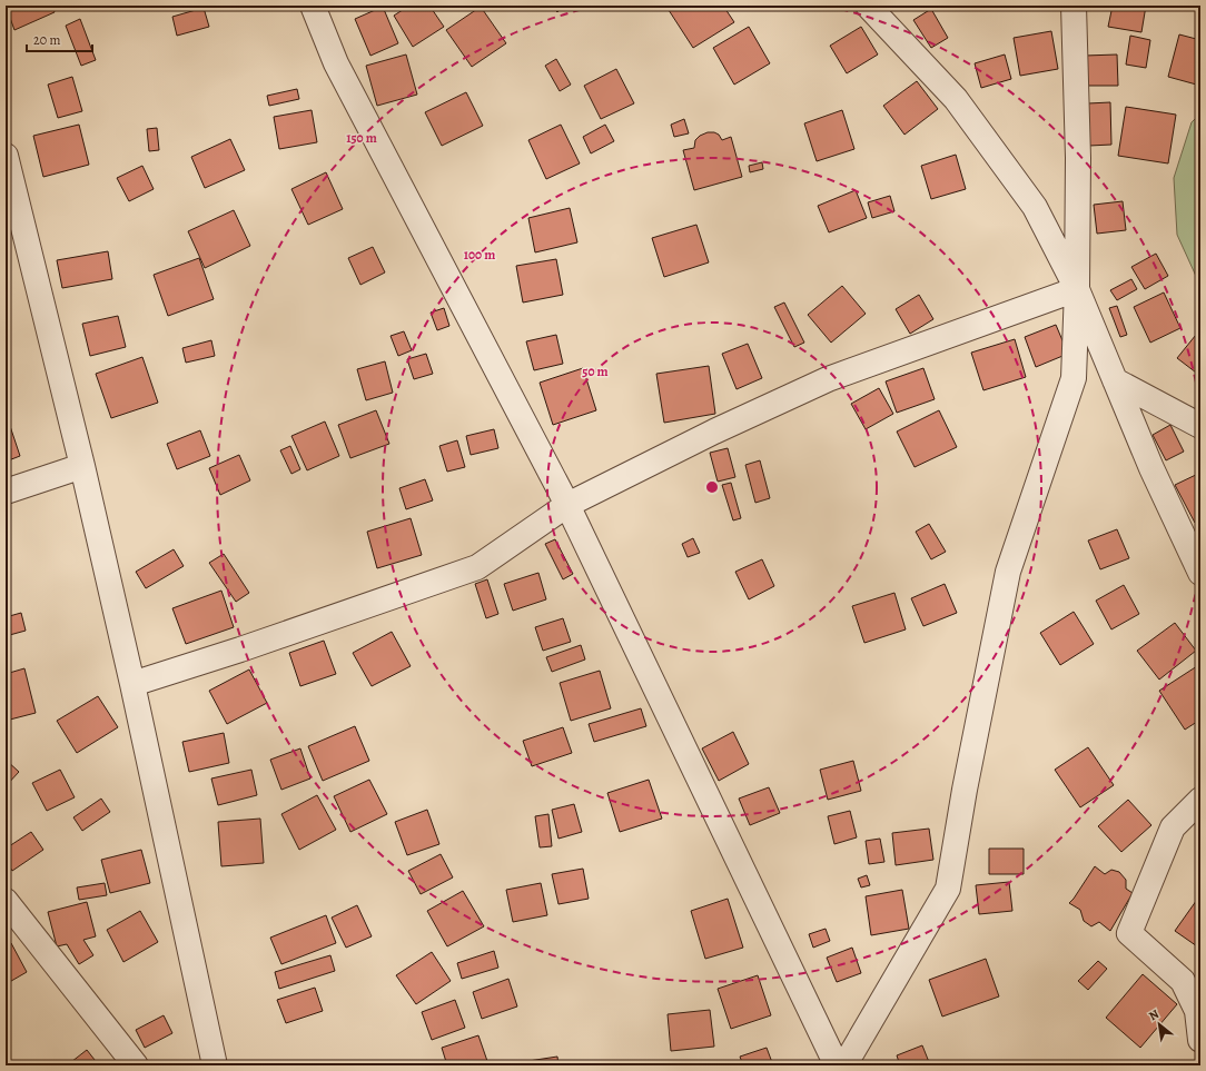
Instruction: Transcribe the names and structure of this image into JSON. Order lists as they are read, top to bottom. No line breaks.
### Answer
{"scale_bar":"20 m","north":"top left","rings":["150 m","100 m","50 m"]}
